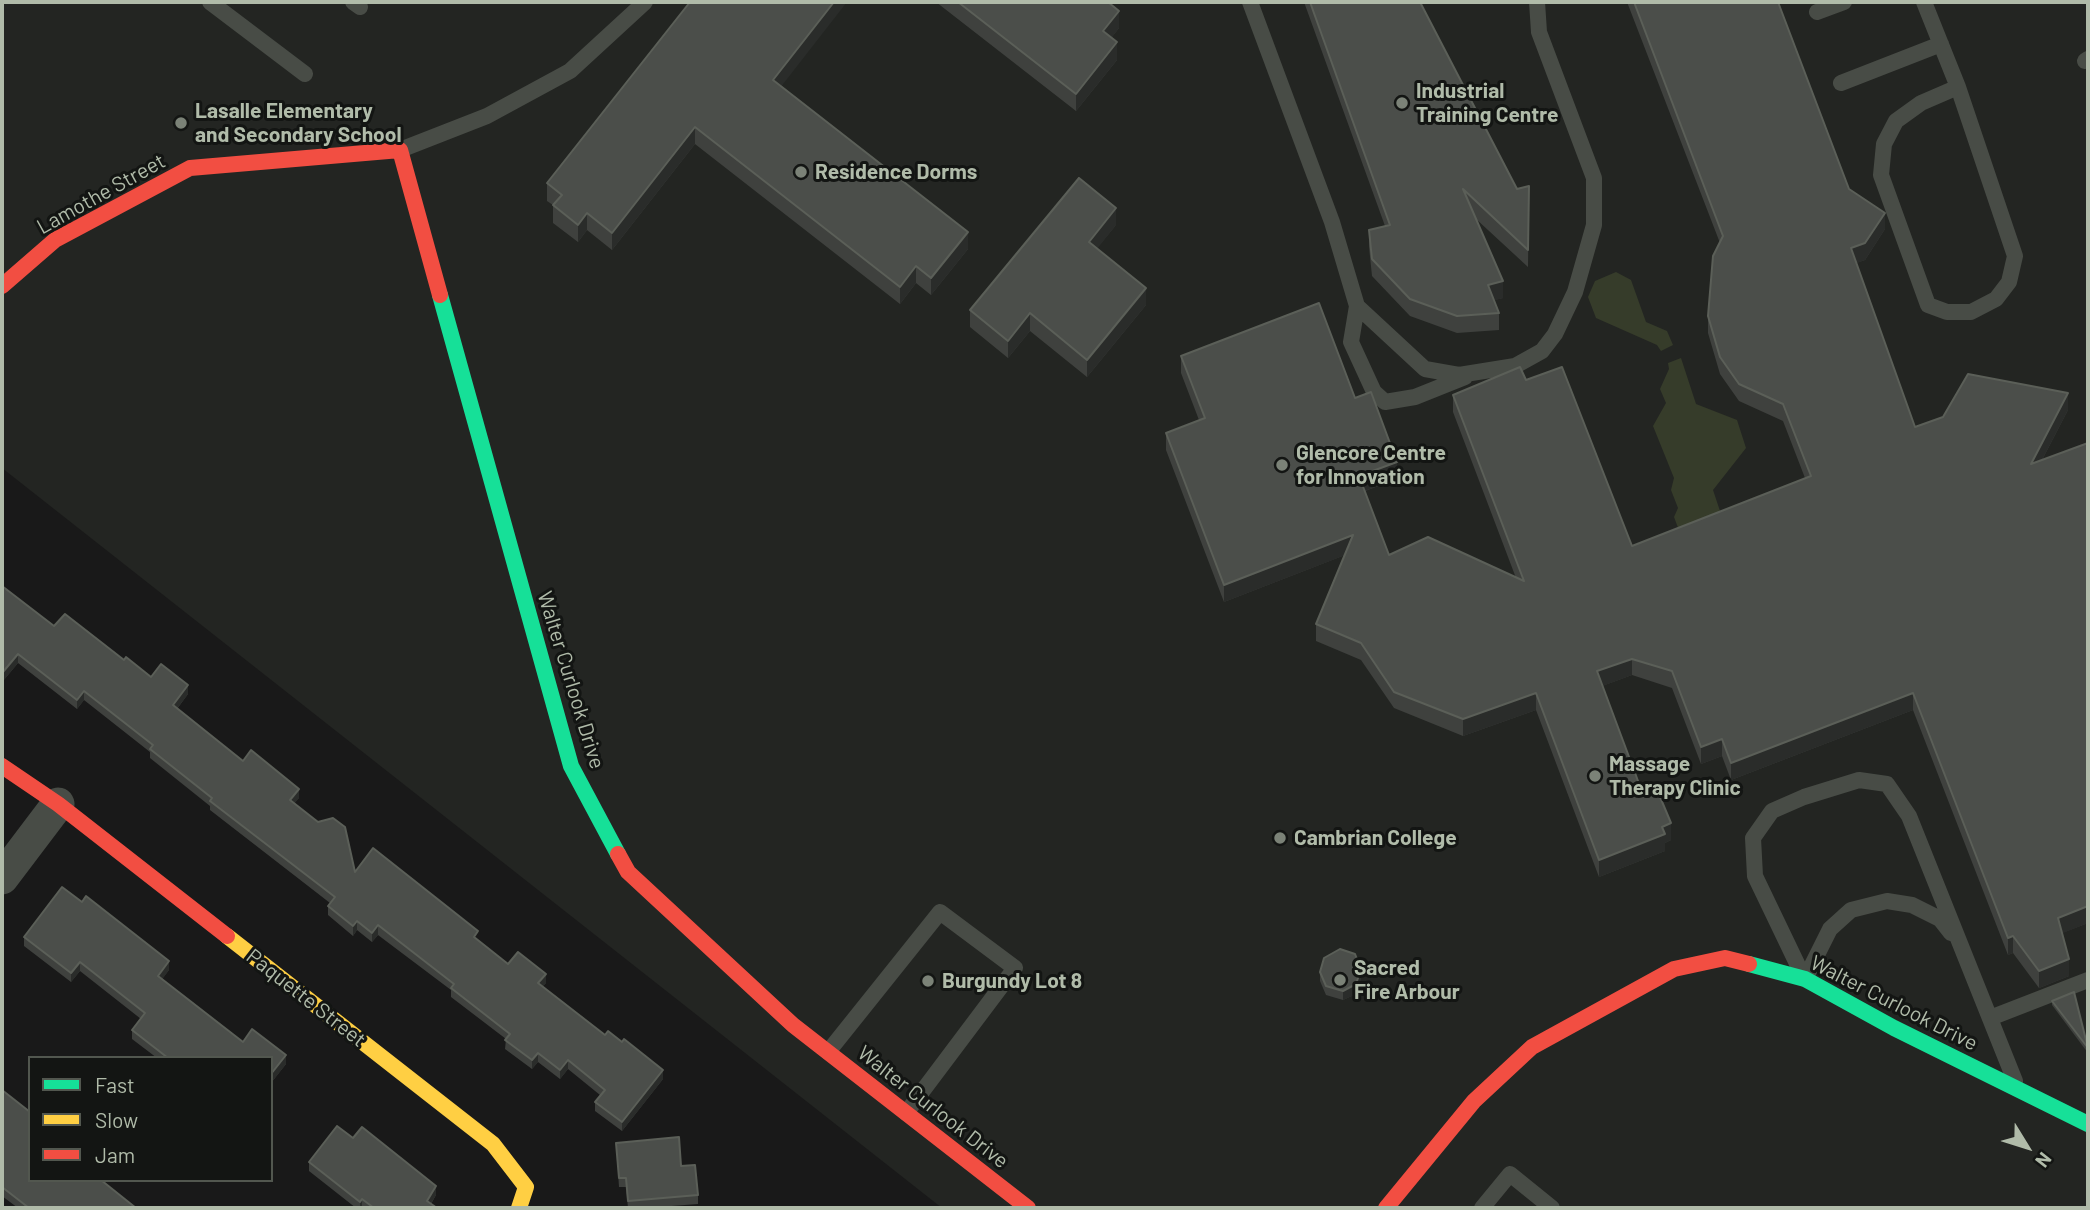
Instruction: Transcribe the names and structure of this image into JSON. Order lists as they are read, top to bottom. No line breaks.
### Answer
{"streets":{"street":["Lamothe Street","Walter Curlook Drive","Paquette Street"]},"crossings":[["Lamothe Street","Walter Curlook Drive"]],"places":["Industrial Training Centre","Lasalle Elementary and Secondary School","Residence Dorms","Glencore Centre for Innovation","Massage Therapy Clinic","Cambrian College","Sacred Fire Arbour","Burgundy Lot 8"],"legend":["Fast","Slow","Jam"],"north":"bottom right"}
